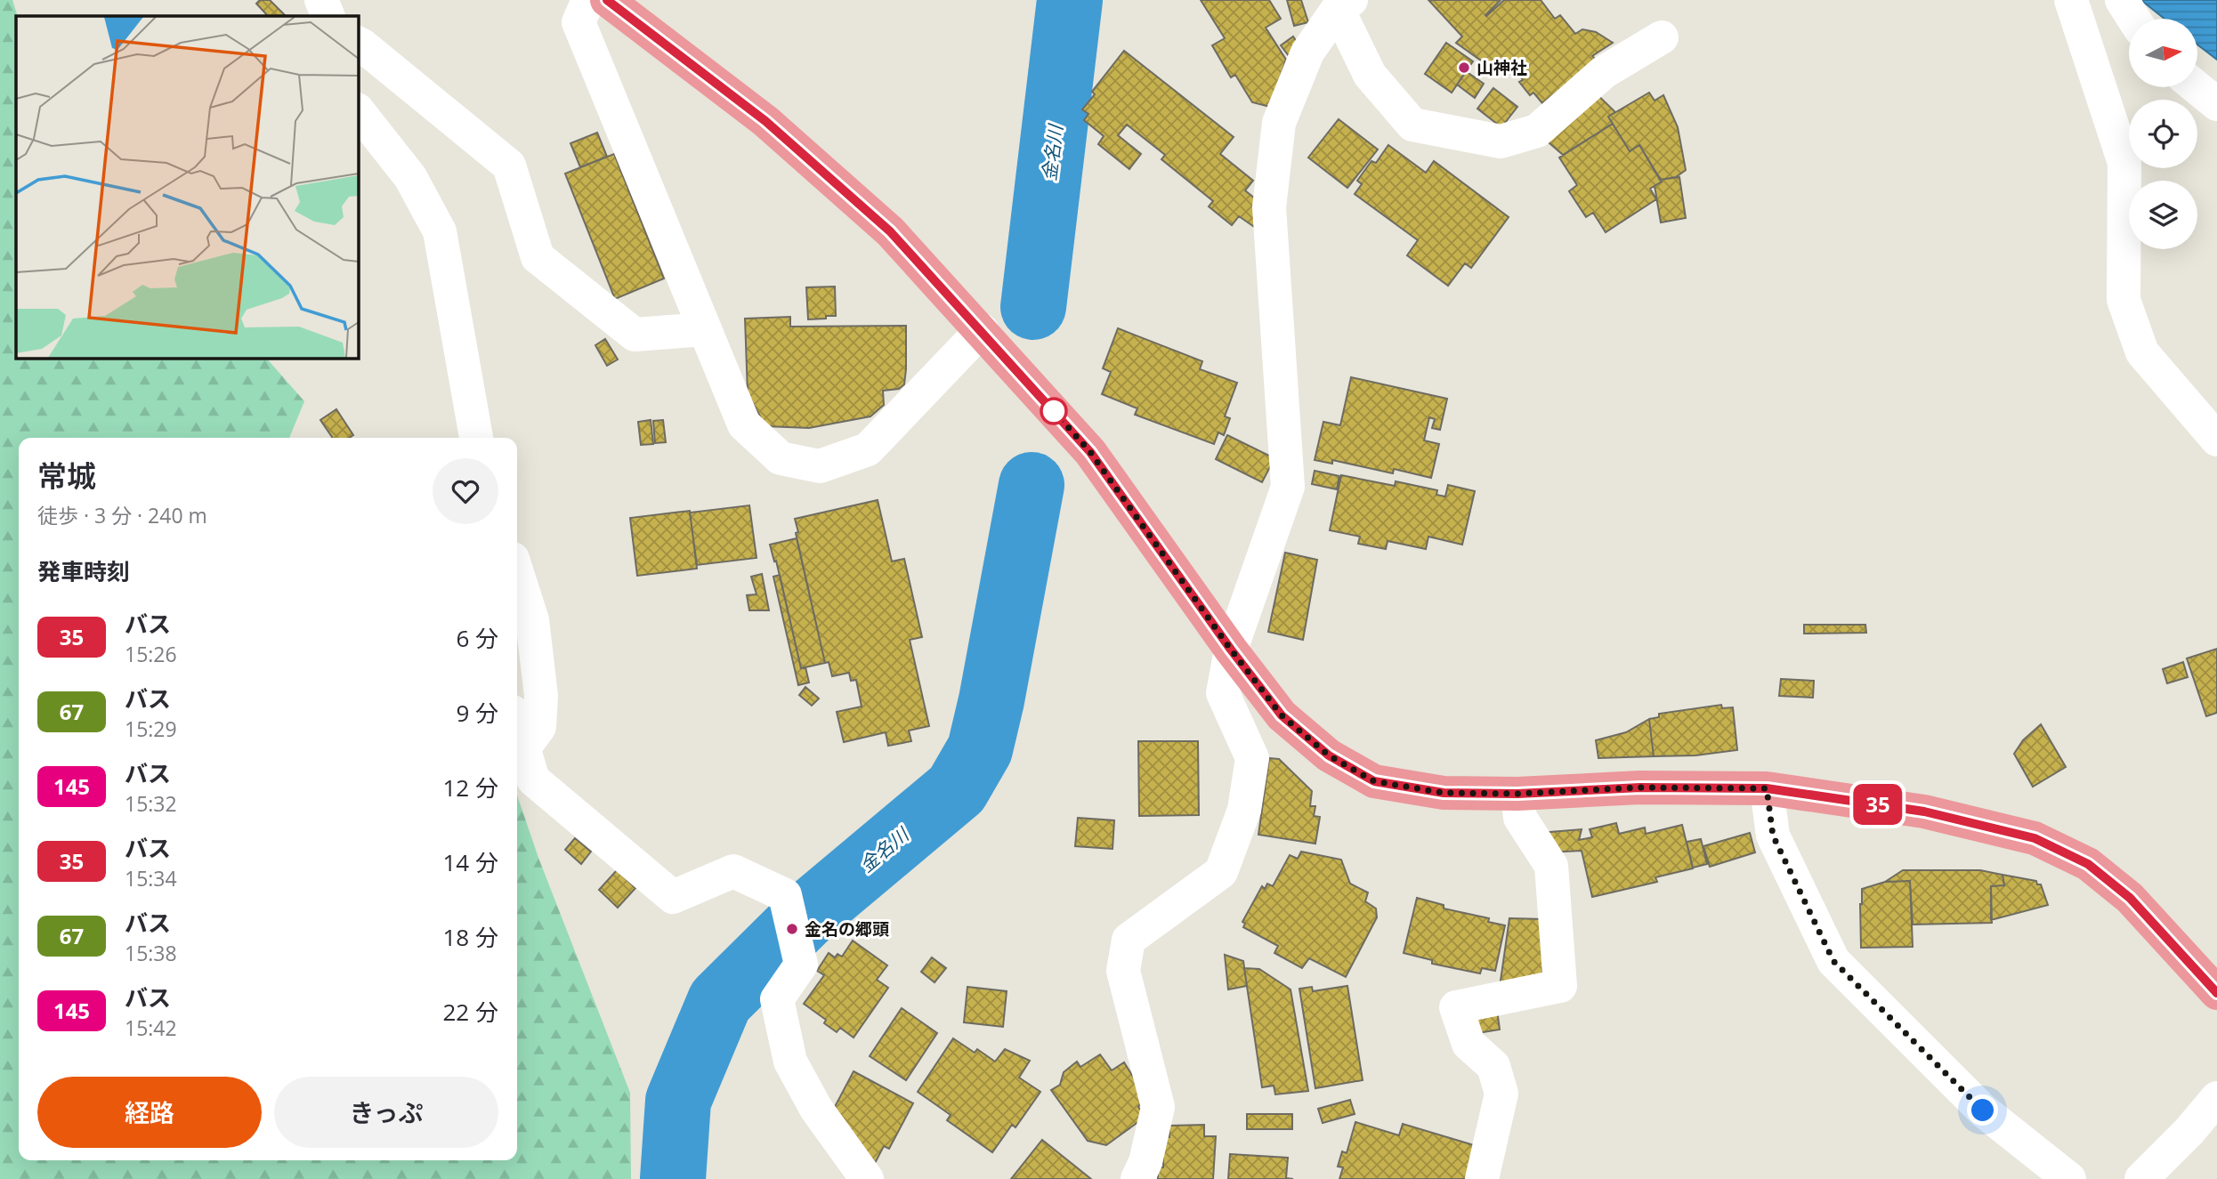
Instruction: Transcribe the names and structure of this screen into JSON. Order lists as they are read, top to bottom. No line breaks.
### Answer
{"water":["金名川"],"places":["山神社","金名の郷頭"],"lines":["bus line 35"],"north":"right","page":{"on_map":"35","heading":[["常城","徒歩 · 3 分 · 240 m"],"発車時刻"],"list":[{"mark":"35","name":"バス","note":"15:26","value":"6 分"},{"mark":"67","name":"バス","note":"15:29","value":"9 分"},{"mark":"145","name":"バス","note":"15:32","value":"12 分"},{"mark":"35","name":"バス","note":"15:34","value":"14 分"},{"mark":"67","name":"バス","note":"15:38","value":"18 分"},{"mark":"145","name":"バス","note":"15:42","value":"22 分"}],"buttons":["経路","きっぷ"]}}
